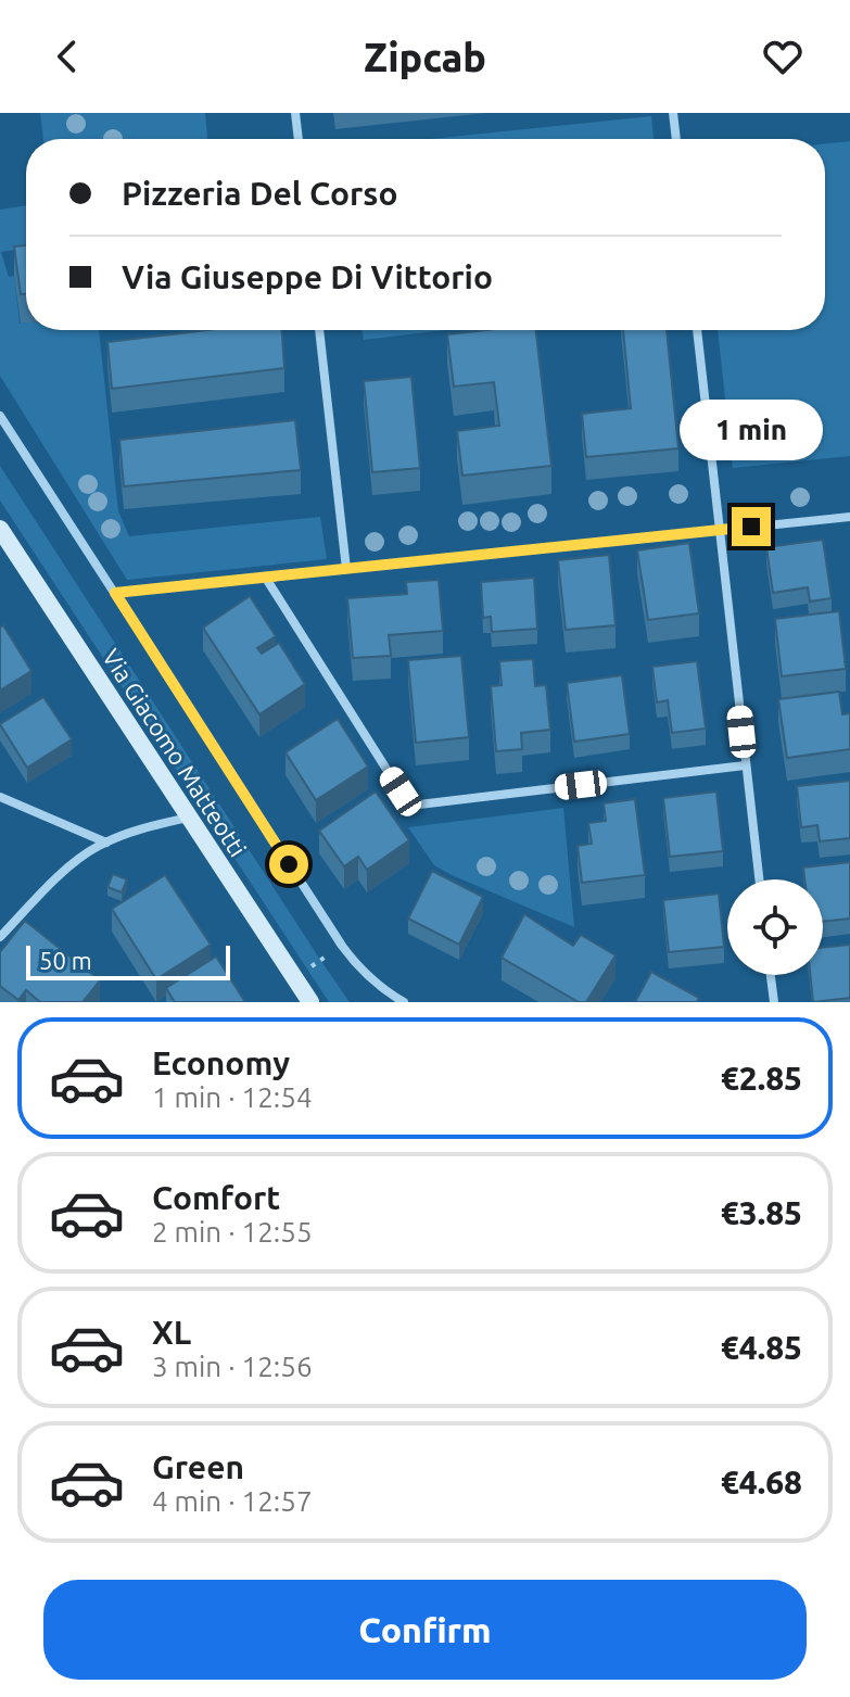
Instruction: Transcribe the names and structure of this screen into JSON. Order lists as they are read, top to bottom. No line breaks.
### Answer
{"streets":{"main road":["Via Giacomo Matteotti"]},"scale_bar":"50 m","page":{"header":"Zipcab","banner":["Pizzeria Del Corso","Via Giuseppe Di Vittorio"],"bubble":"1 min","scale":"50 m","list":[{"name":"Economy","note":"1 min · 12:54","value":"€2.85"},{"name":"Comfort","note":"2 min · 12:55","value":"€3.85"},{"name":"XL","note":"3 min · 12:56","value":"€4.85"},{"name":"Green","note":"4 min · 12:57","value":"€4.68"}],"buttons":"Confirm"}}
